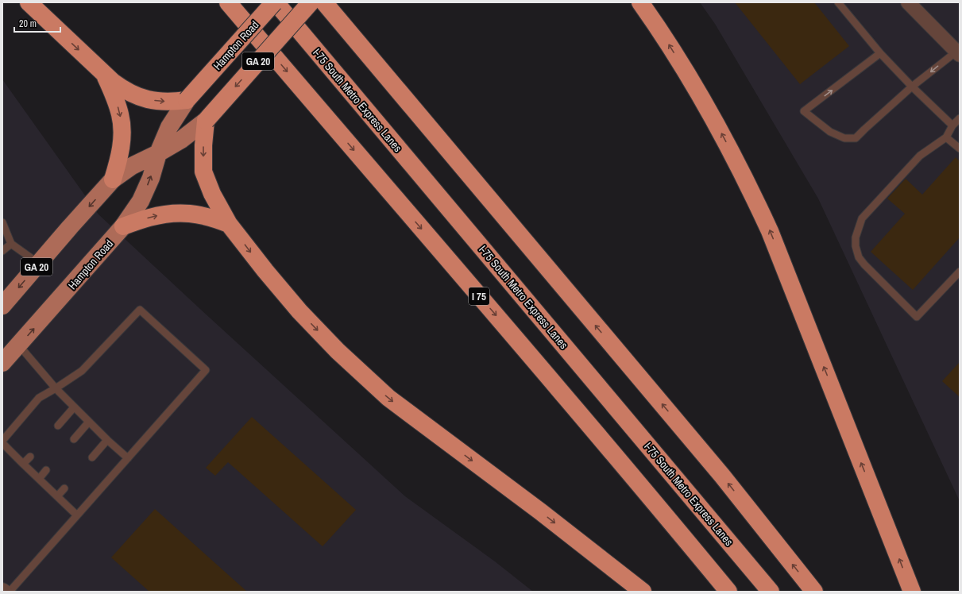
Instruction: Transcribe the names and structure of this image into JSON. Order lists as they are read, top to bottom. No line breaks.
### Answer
{"streets":{"highway":["Hampton Road","GA 20","I-75 South Metro Express Lanes","I 75"]},"crossings":[["Hampton Road","GA 20"],["Hampton Road","I-75 South Metro Express Lanes"]],"one_way":["Hampton Road"],"scale_bar":"20 m"}
